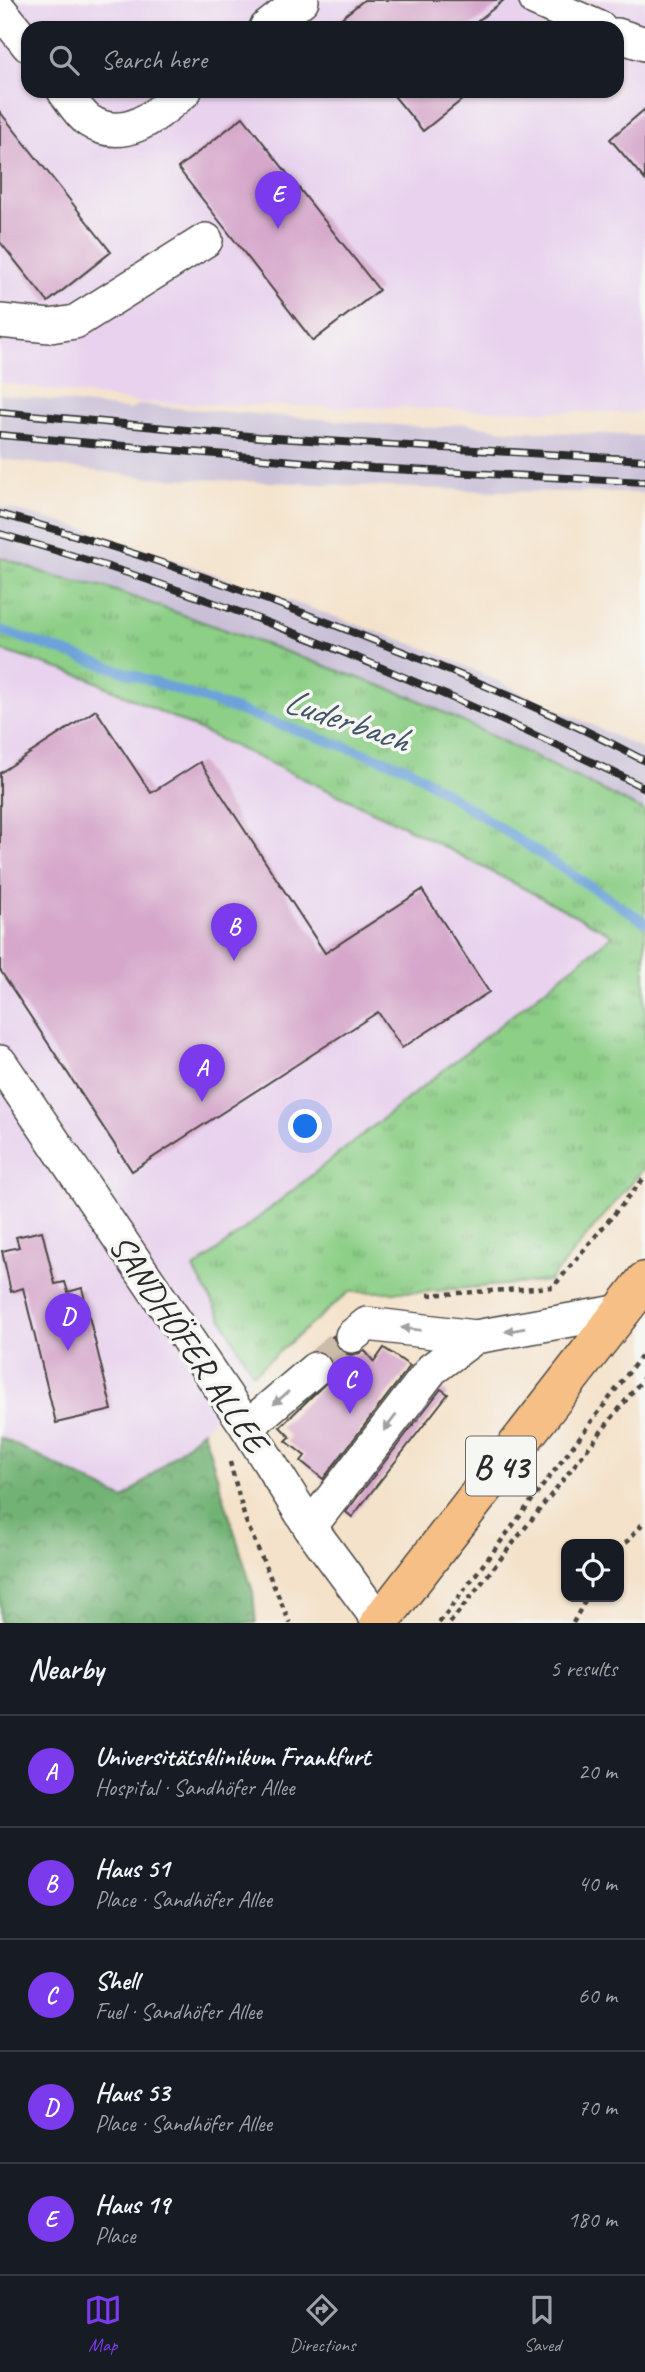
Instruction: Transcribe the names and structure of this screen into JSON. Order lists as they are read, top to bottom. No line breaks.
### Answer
{"streets":{"main road":["B 43"],"street":["SANDHÖFER ALLEE"]},"crossings":[["SANDHÖFER ALLEE","B 43"]],"water":["Luderbach"],"page":{"search":"Search here","pins":["E","B","A","D","C"],"heading":["Nearby","5 results"],"list":[{"mark":"A","name":"Universitätsklinikum Frankfurt","note":"Hospital · Sandhöfer Allee","value":"20 m"},{"mark":"B","name":"Haus 51","note":"Place · Sandhöfer Allee","value":"40 m"},{"mark":"C","name":"Shell","note":"Fuel · Sandhöfer Allee","value":"60 m"},{"mark":"D","name":"Haus 53","note":"Place · Sandhöfer Allee","value":"70 m"},{"mark":"E","name":"Haus 19","note":"Place","value":"180 m"}],"nav":["Map","Directions","Saved"]}}
